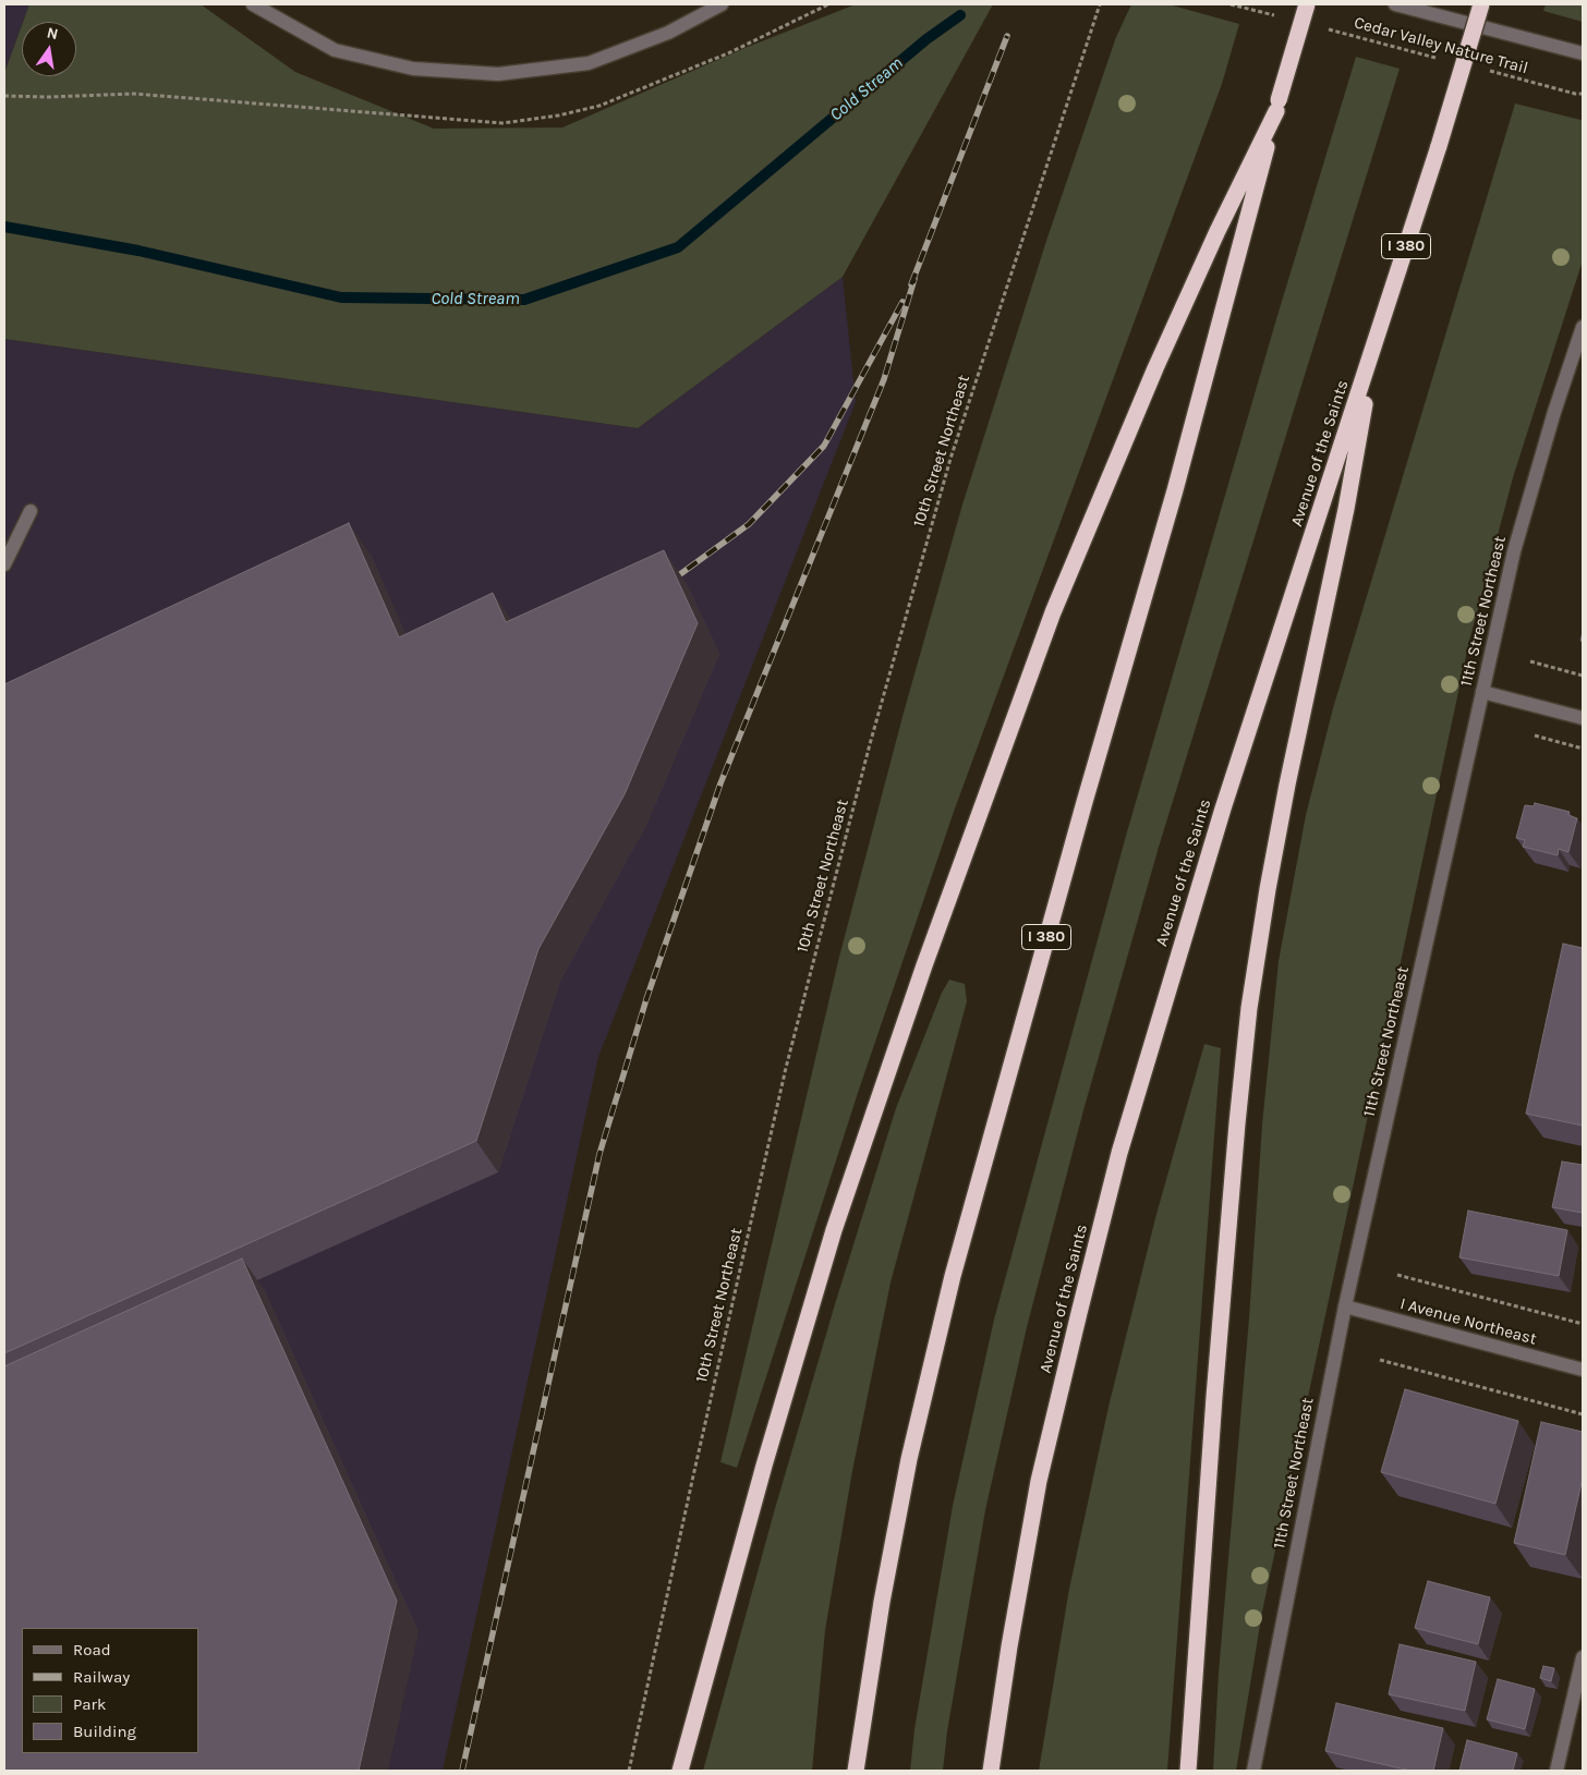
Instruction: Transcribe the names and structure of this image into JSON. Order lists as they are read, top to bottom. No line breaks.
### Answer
{"streets":{"highway":["I 380","Avenue of the Saints"],"street":["11th Street Northeast","I Avenue Northeast"],"path":["Cedar Valley Nature Trail","10th Street Northeast"]},"crossings":[["11th Street Northeast","I Avenue Northeast"]],"water":["Cold Stream"],"legend":["Road","Railway","Park","Building"],"north":"top"}
